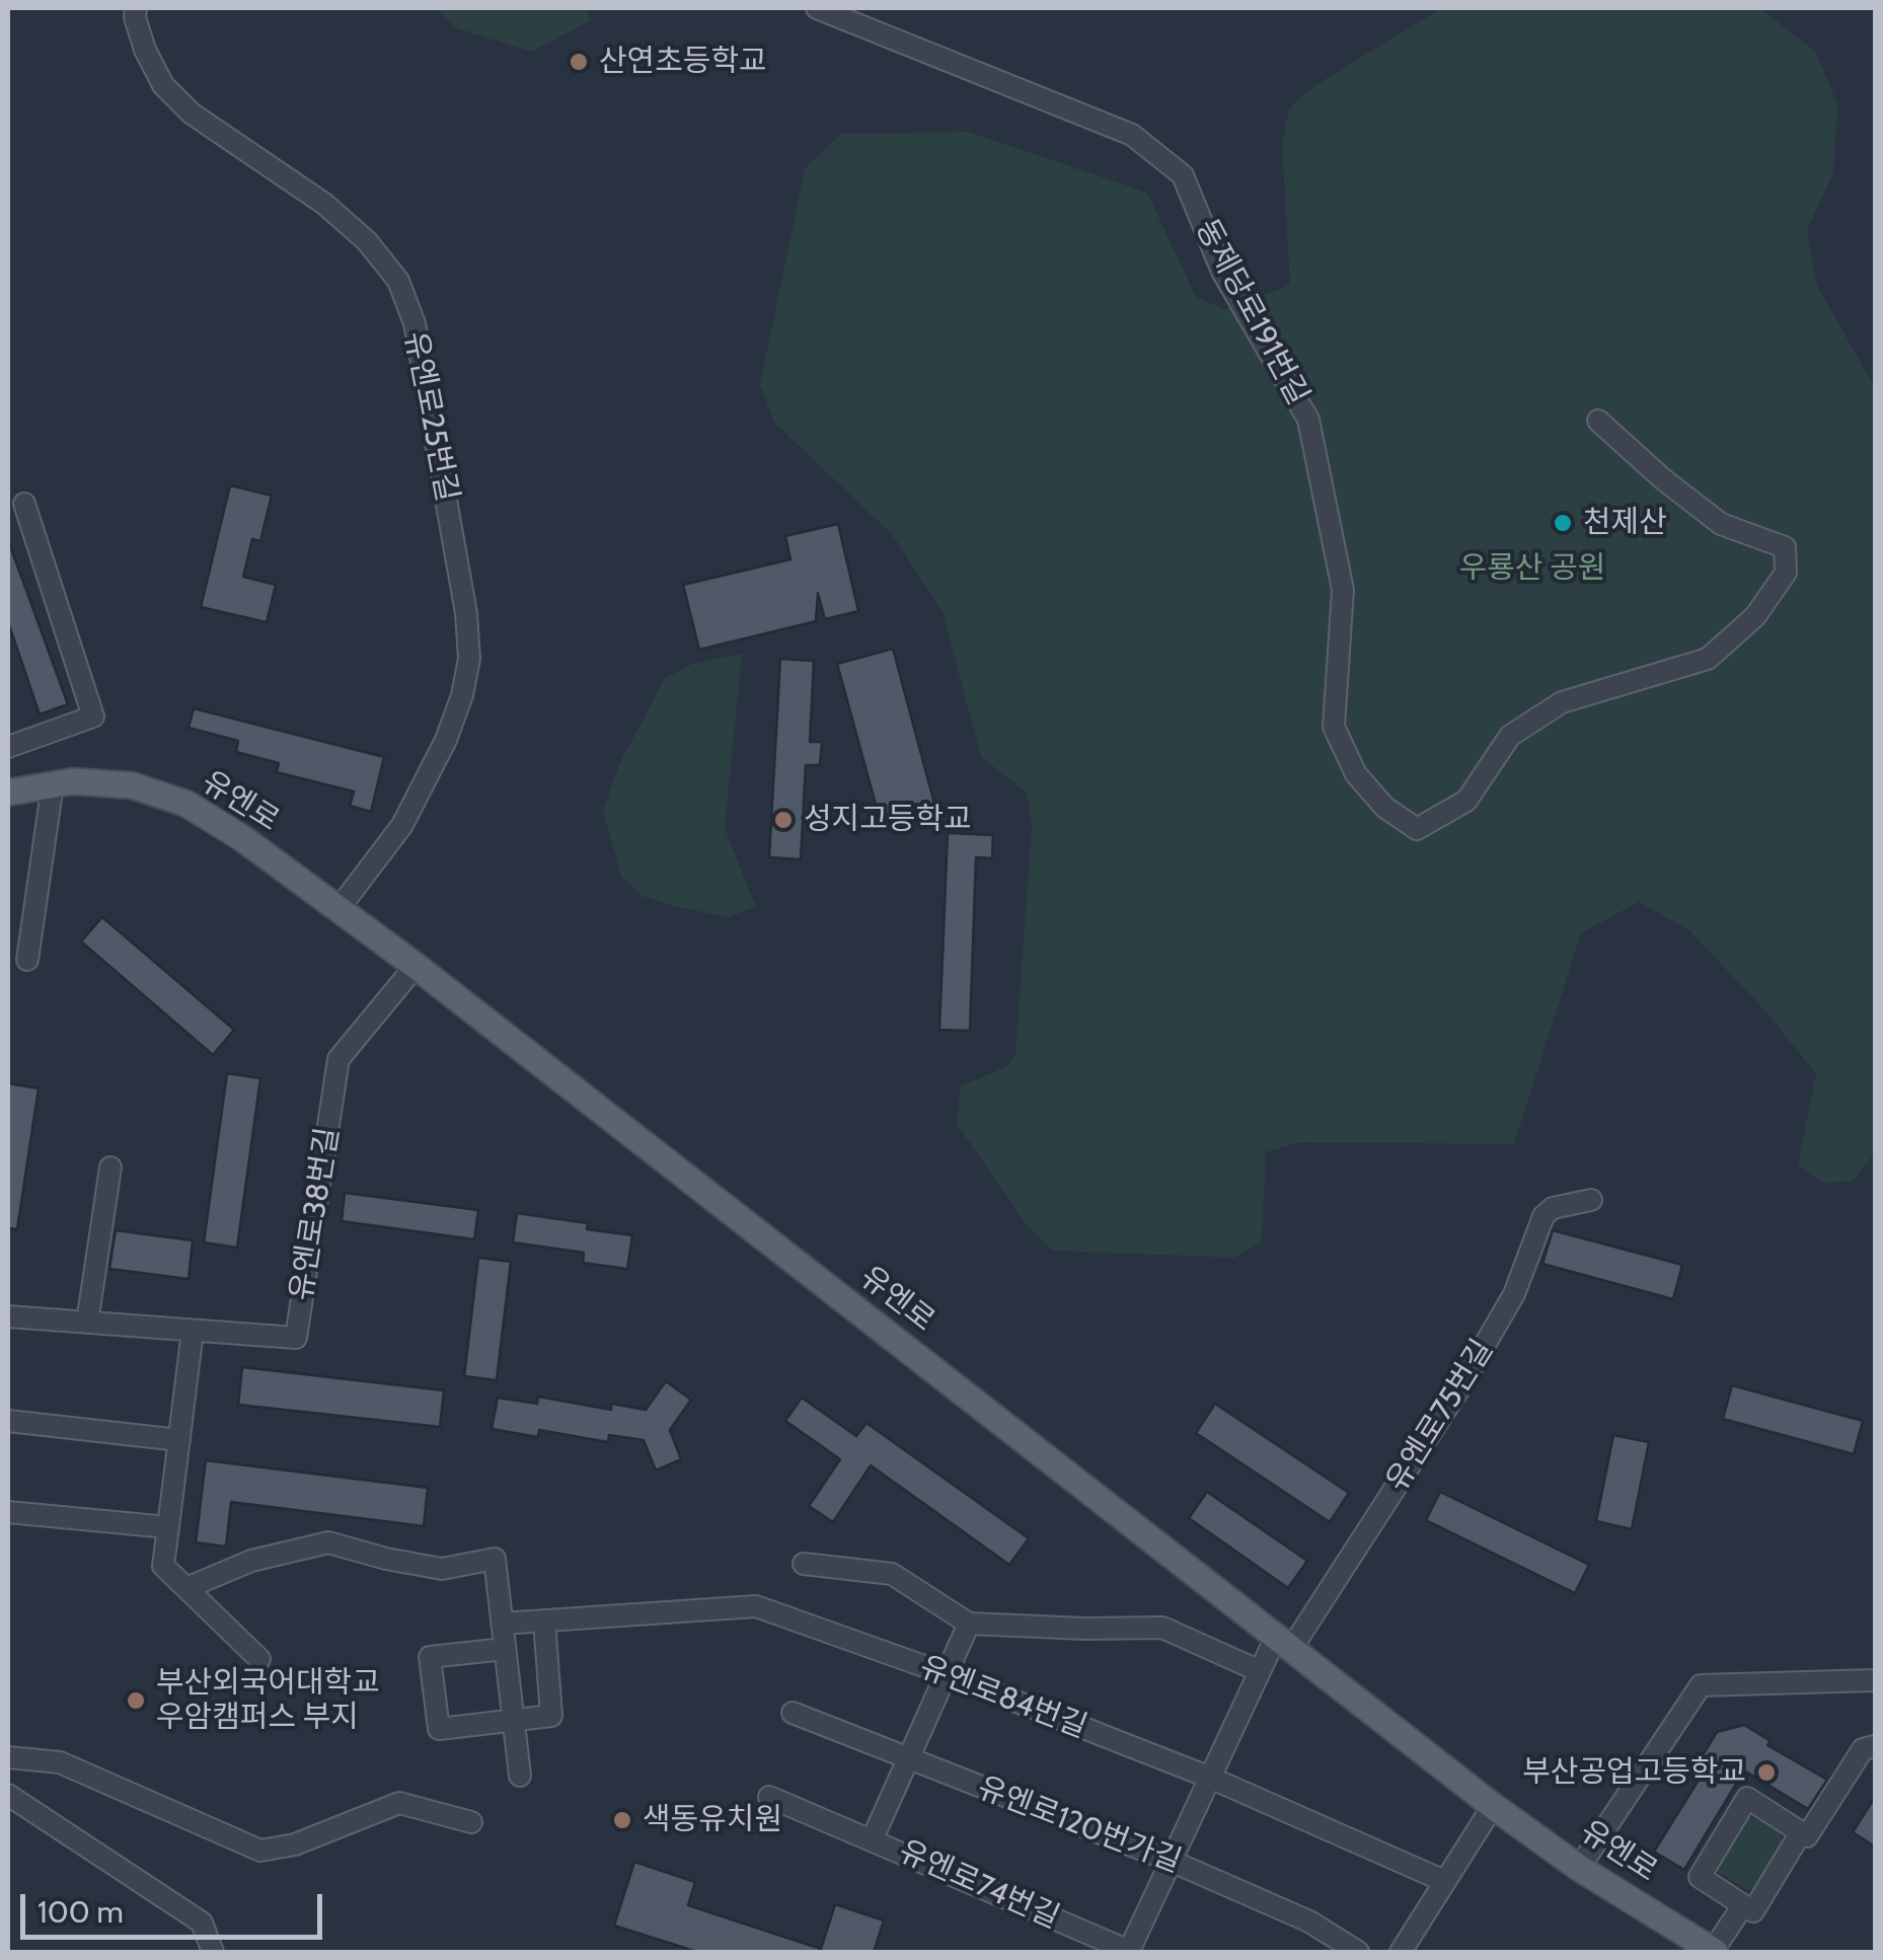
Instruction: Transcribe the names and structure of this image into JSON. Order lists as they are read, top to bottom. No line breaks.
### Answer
{"streets":{"main road":["유엔로"],"street":["동제당로191번길","유엔로25번길","유엔로38번길","유엔로75번길","유엔로84번길","유엔로120번가길","유엔로74번길"]},"crossings":[["유엔로25번길","유엔로"],["유엔로","유엔로38번길"],["유엔로","유엔로75번길"],["유엔로","유엔로74번길"],["유엔로75번길","유엔로74번길"],["유엔로84번길","유엔로74번길"],["유엔로120번가길","유엔로74번길"]],"parks":["우룡산 공원"],"places":["산연초등학교","천제산","성지고등학교","부산외국어대학교 우암캠퍼스 부지","부산공업고등학교","색동유치원"],"scale_bar":"100 m"}
